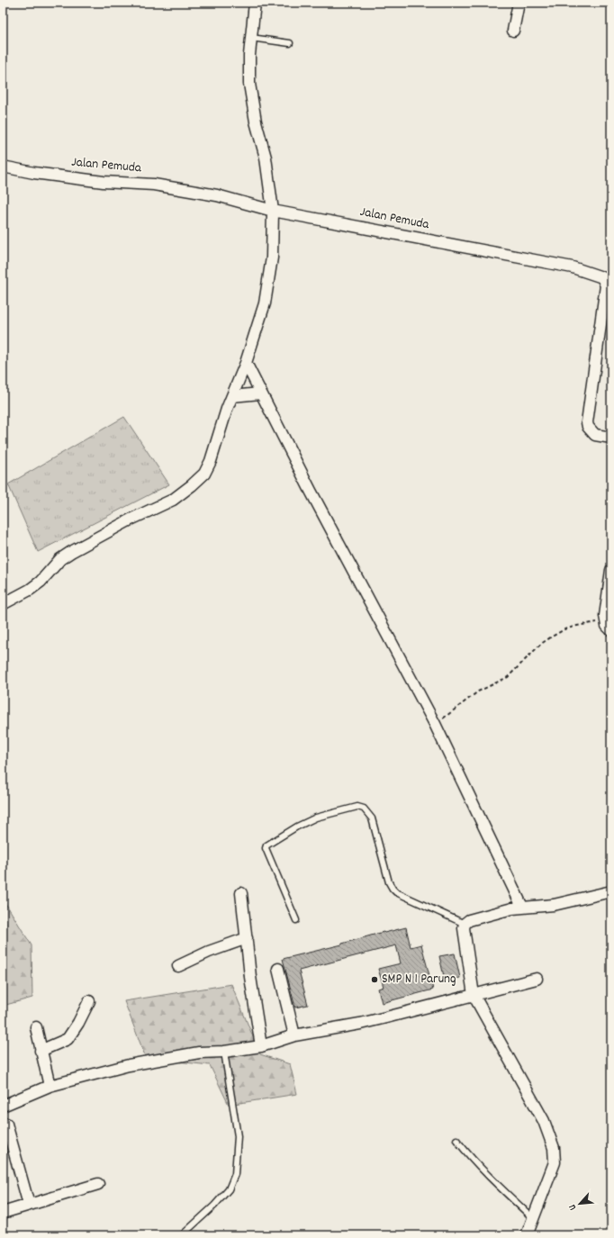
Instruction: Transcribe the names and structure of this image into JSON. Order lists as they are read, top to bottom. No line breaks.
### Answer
{"streets":{"street":["Jalan Pemuda"]},"places":["SMP N 1 Parung"],"north":"bottom left"}
